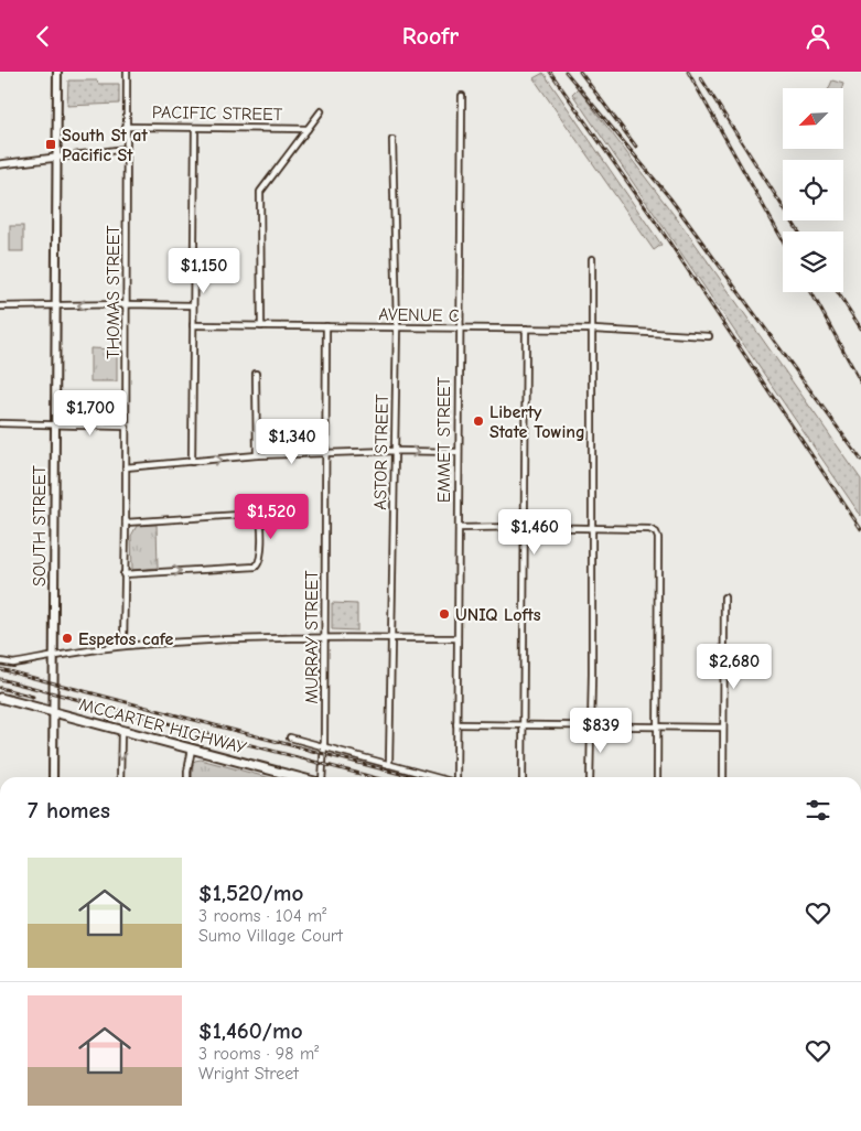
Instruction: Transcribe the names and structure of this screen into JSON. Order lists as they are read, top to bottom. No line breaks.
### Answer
{"streets":{"main road":["SOUTH STREET","MCCARTER HIGHWAY"],"street":["PACIFIC STREET","THOMAS STREET","AVENUE C","EMMET STREET","ASTOR STREET","MURRAY STREET"]},"crossings":[["PACIFIC STREET","THOMAS STREET"],["AVENUE C","EMMET STREET"],["AVENUE C","ASTOR STREET"],["AVENUE C","MURRAY STREET"],["SOUTH STREET","MCCARTER HIGHWAY"]],"places":{"transit":["South St at Pacific St"],"other":["Liberty State Towing","UNIQ Lofts","Espetos cafe"]},"north":"bottom left","page":{"header":"Roofr","price":["$1,150","$1,700","$1,340","$1,520","$1,460","$2,680","$839"],"heading":"7 homes","list":[{"name":"$1,520/mo","note":"3 rooms · 104 m² · Sumo Village Court"},{"name":"$1,460/mo","note":"3 rooms · 98 m² · Wright Street"}]}}
